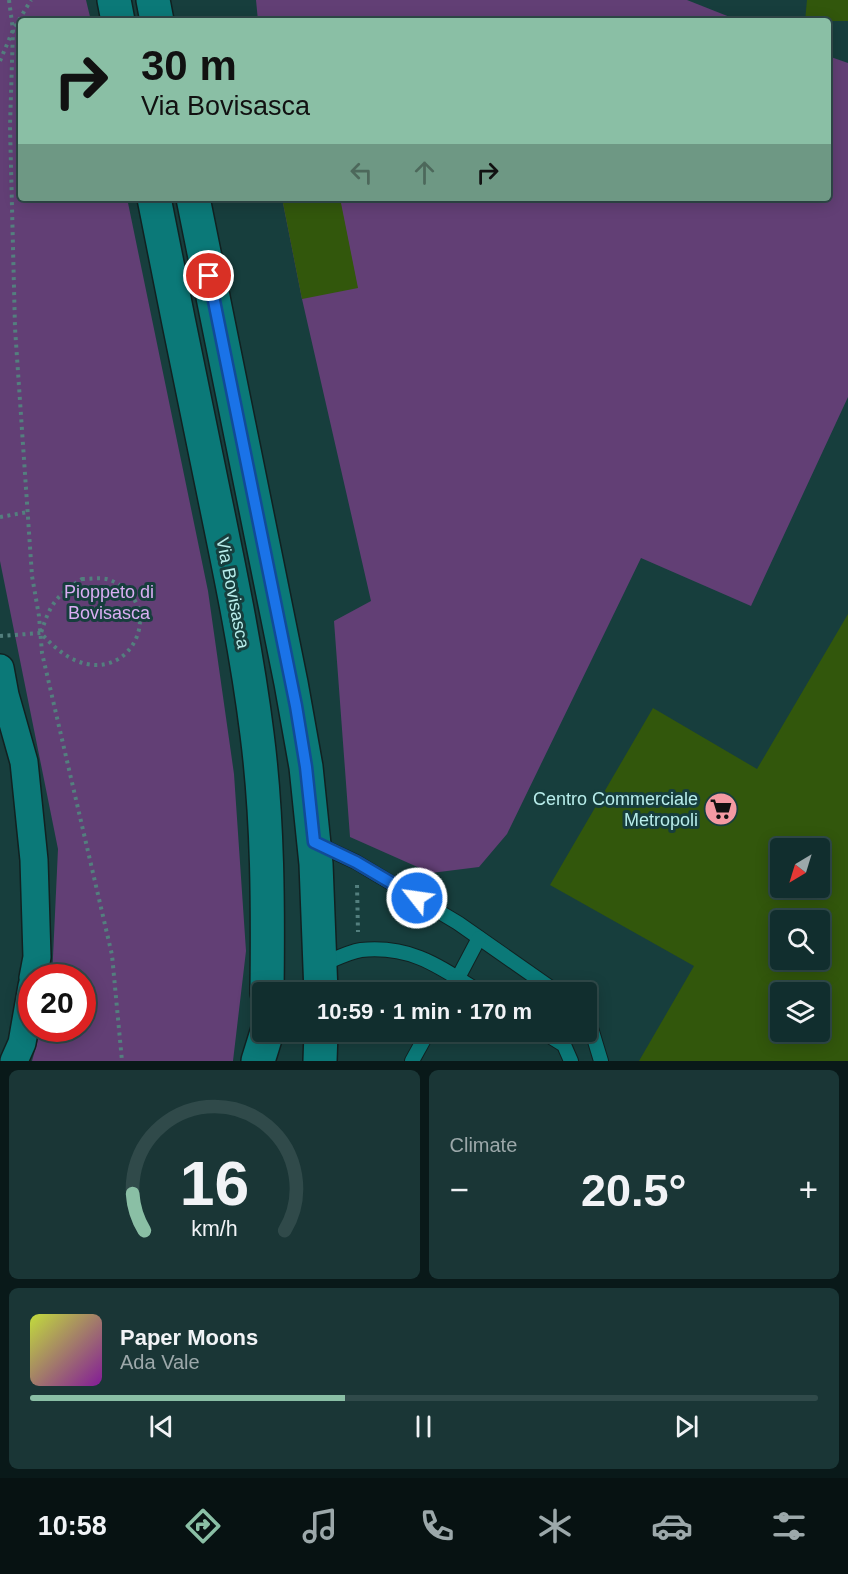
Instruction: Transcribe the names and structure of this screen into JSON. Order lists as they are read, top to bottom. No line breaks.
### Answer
{"streets":{"street":["Via Bovisasca"]},"parks":["Pioppeto di Bovisasca"],"places":{"supermarket":["Centro Commerciale Metropoli"]},"north":"bottom left","page":{"turn":["30 m","Via Bovisasca"],"limit":"20","trip":"10:59 · 1 min · 170 m","tile":"Climate","heat":["−","20.5°","+"],"song":["Paper Moons","Ada Vale"],"tabs":"10:58","gauge":["16","km/h"]}}
